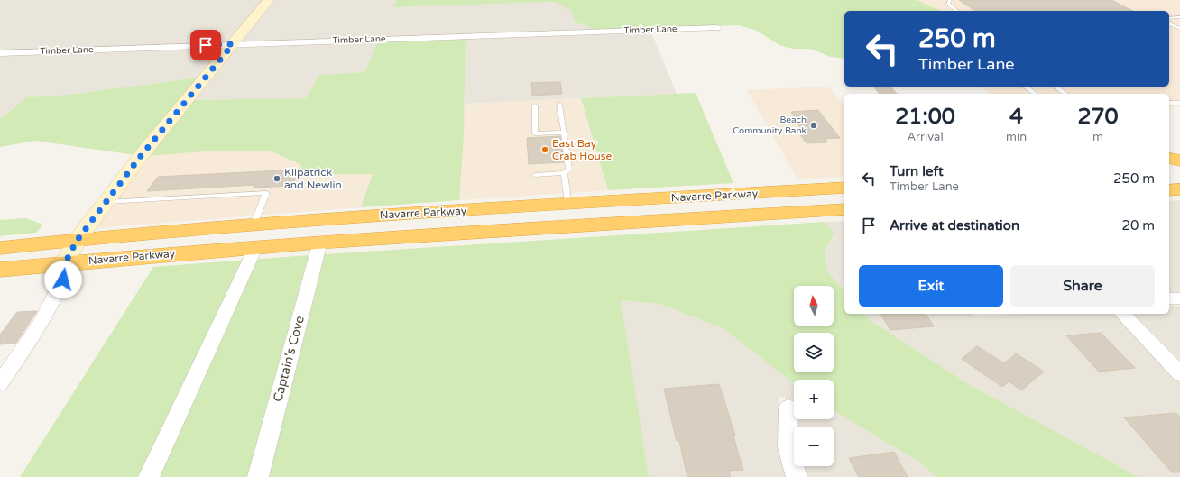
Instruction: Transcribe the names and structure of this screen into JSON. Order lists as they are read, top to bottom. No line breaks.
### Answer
{"streets":{"highway":["Navarre Parkway"],"street":["Timber Lane","Captain's Cove"]},"crossings":[["Navarre Parkway","Captain's Cove"]],"places":["Beach Community Bank","East Bay Crab House","Kilpatrick and Newlin"],"north":"top","page":{"turn":["250 m","Timber Lane"],"eta":["21:00","Arrival","4","min","270","m"],"list":[{"name":"Turn left","note":"Timber Lane","value":"250 m"},{"name":"Arrive at destination","value":"20 m"}],"buttons":["Exit","Share"],"map_buttons":["+","−"]}}
